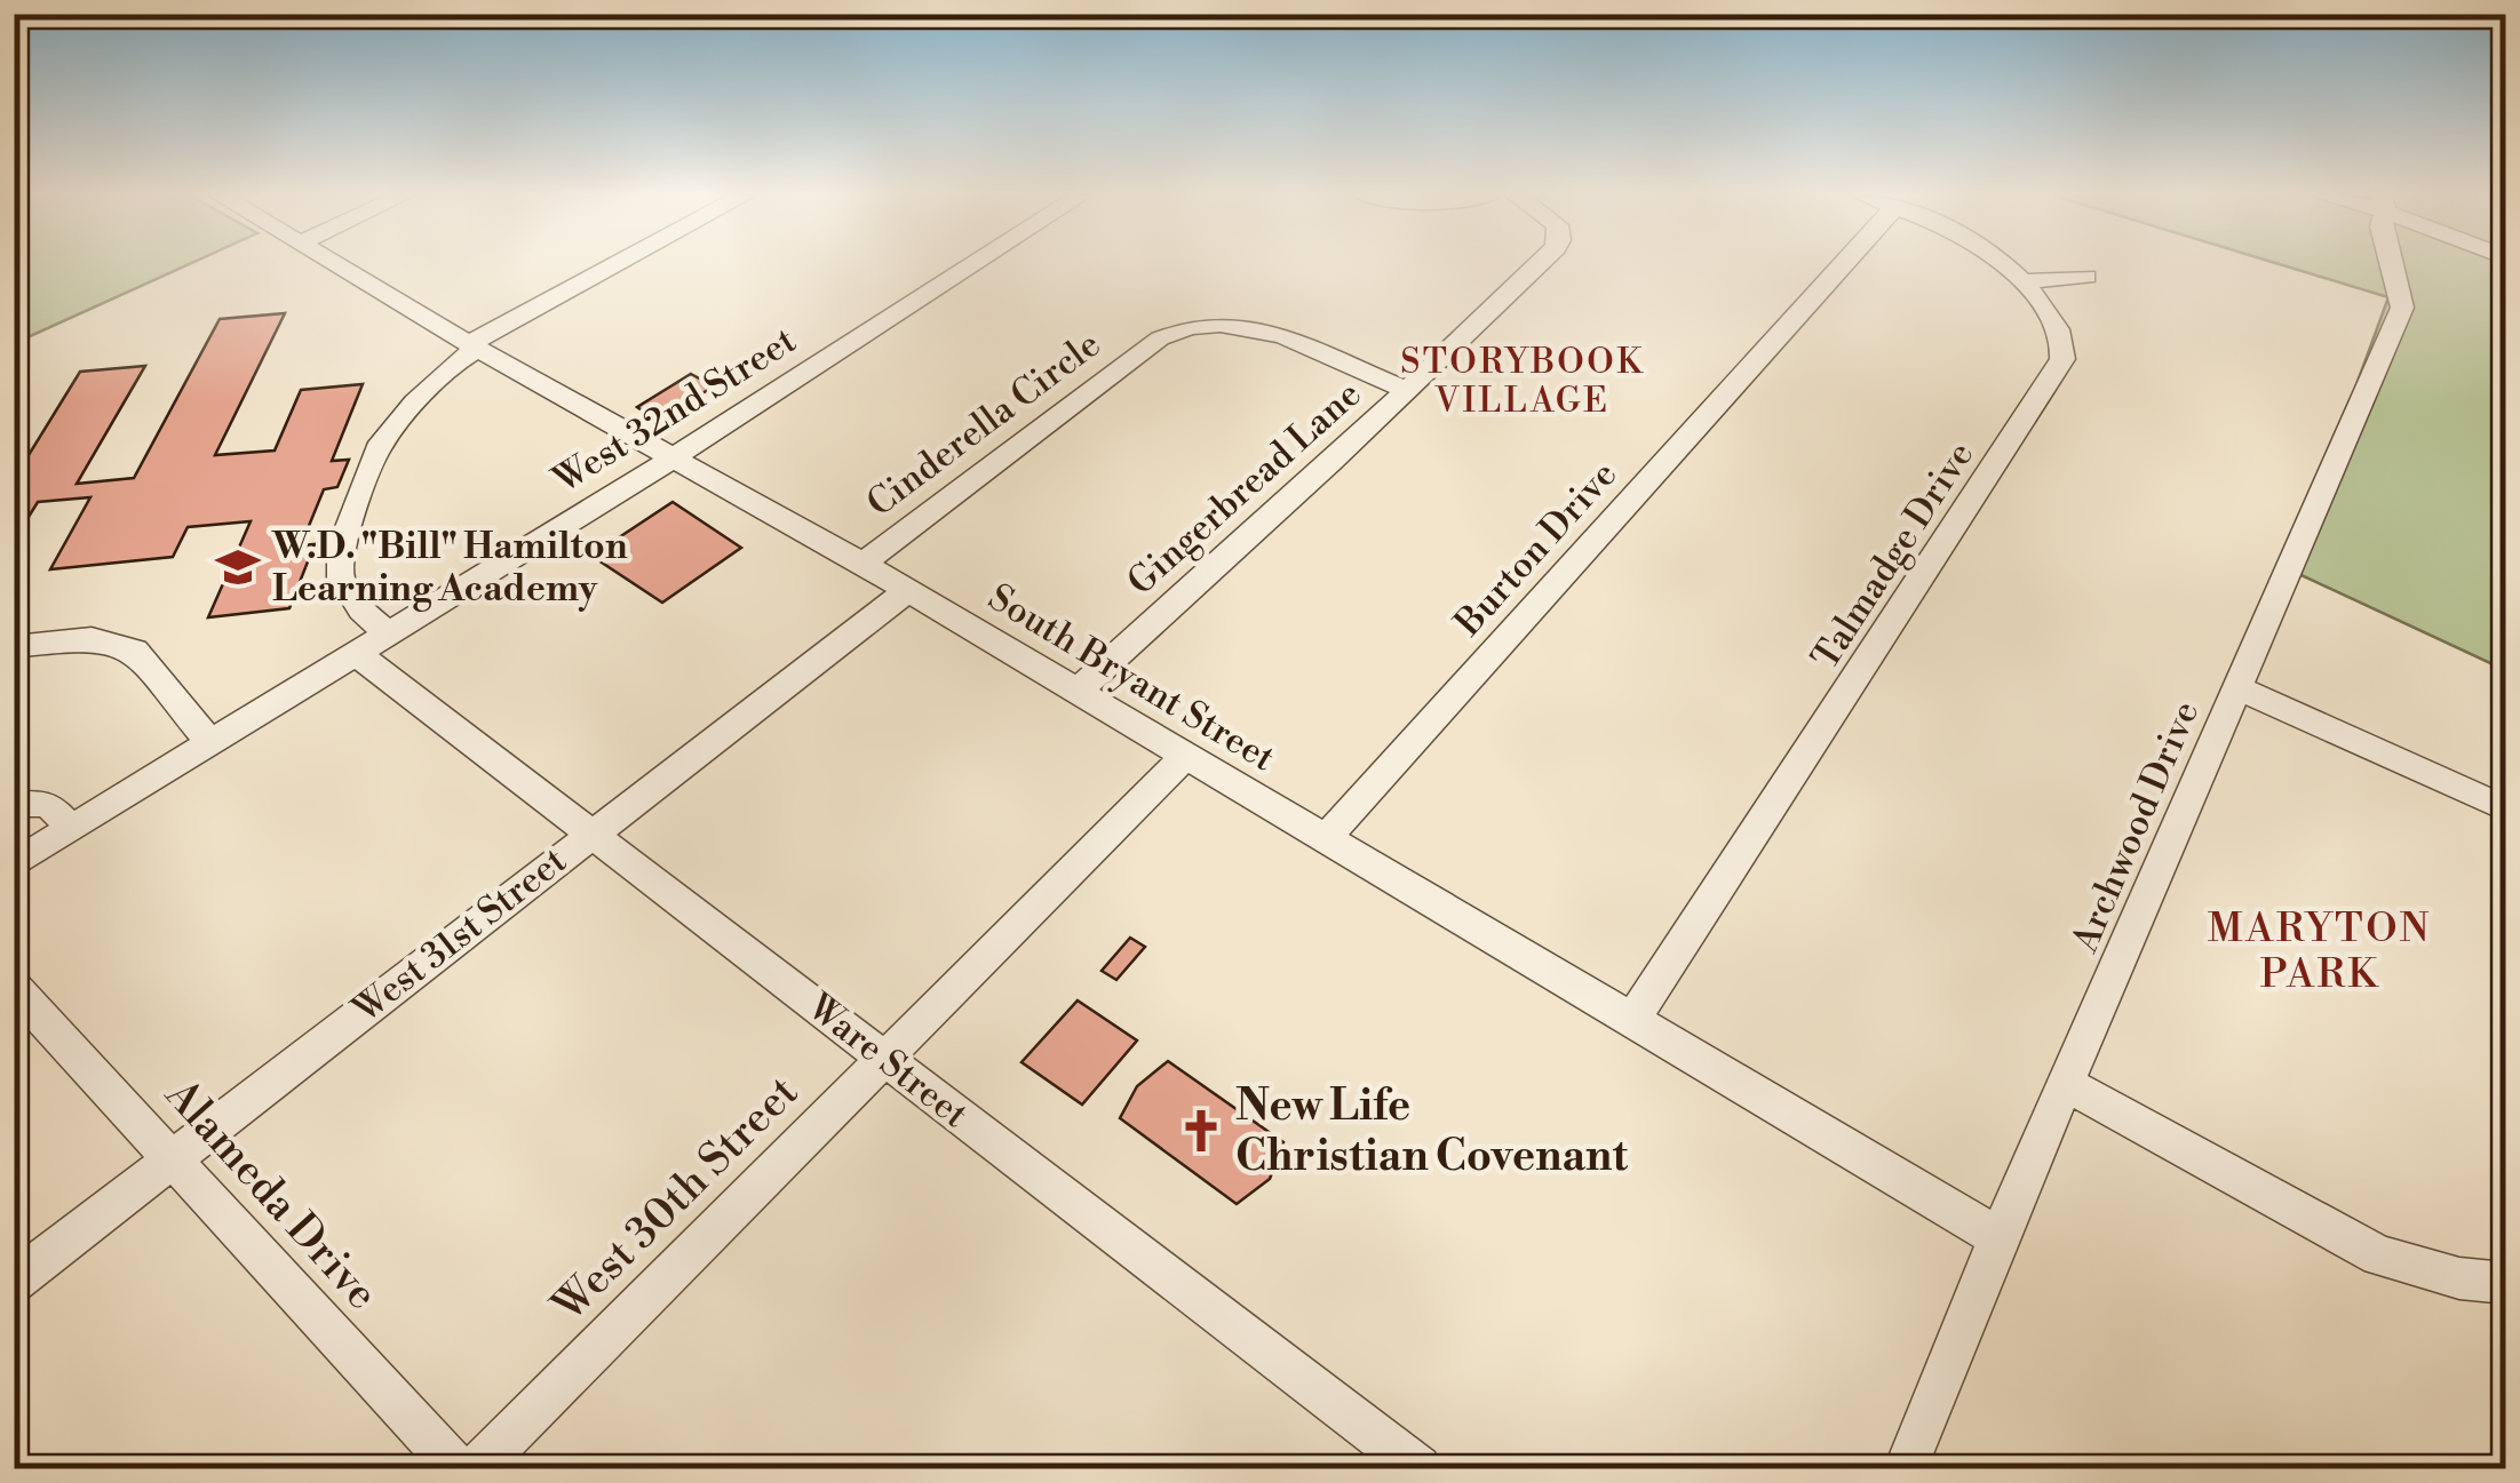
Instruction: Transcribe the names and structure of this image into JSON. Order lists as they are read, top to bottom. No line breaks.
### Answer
{"streets":{"street":["West 32nd Street","Cinderella Circle","Gingerbread Lane","Burton Drive","Talmadge Drive","South Bryant Street","Archwood Drive","West 31st Street","Ware Street","Alameda Drive","West 30th Street"]},"crossings":[["West 32nd Street","South Bryant Street"],["West 32nd Street","Ware Street"],["Cinderella Circle","Gingerbread Lane"],["Cinderella Circle","South Bryant Street"],["Gingerbread Lane","South Bryant Street"],["Burton Drive","South Bryant Street"],["Talmadge Drive","South Bryant Street"],["South Bryant Street","Archwood Drive"],["South Bryant Street","West 31st Street"],["South Bryant Street","West 30th Street"],["West 31st Street","Ware Street"],["West 31st Street","Alameda Drive"],["Ware Street","West 30th Street"]],"districts":["STORYBOOK VILLAGE","MARYTON PARK"],"places":{"school or university":["W.D. \"Bill\" Hamilton Learning Academy"],"church":["New Life Christian Covenant"]}}
